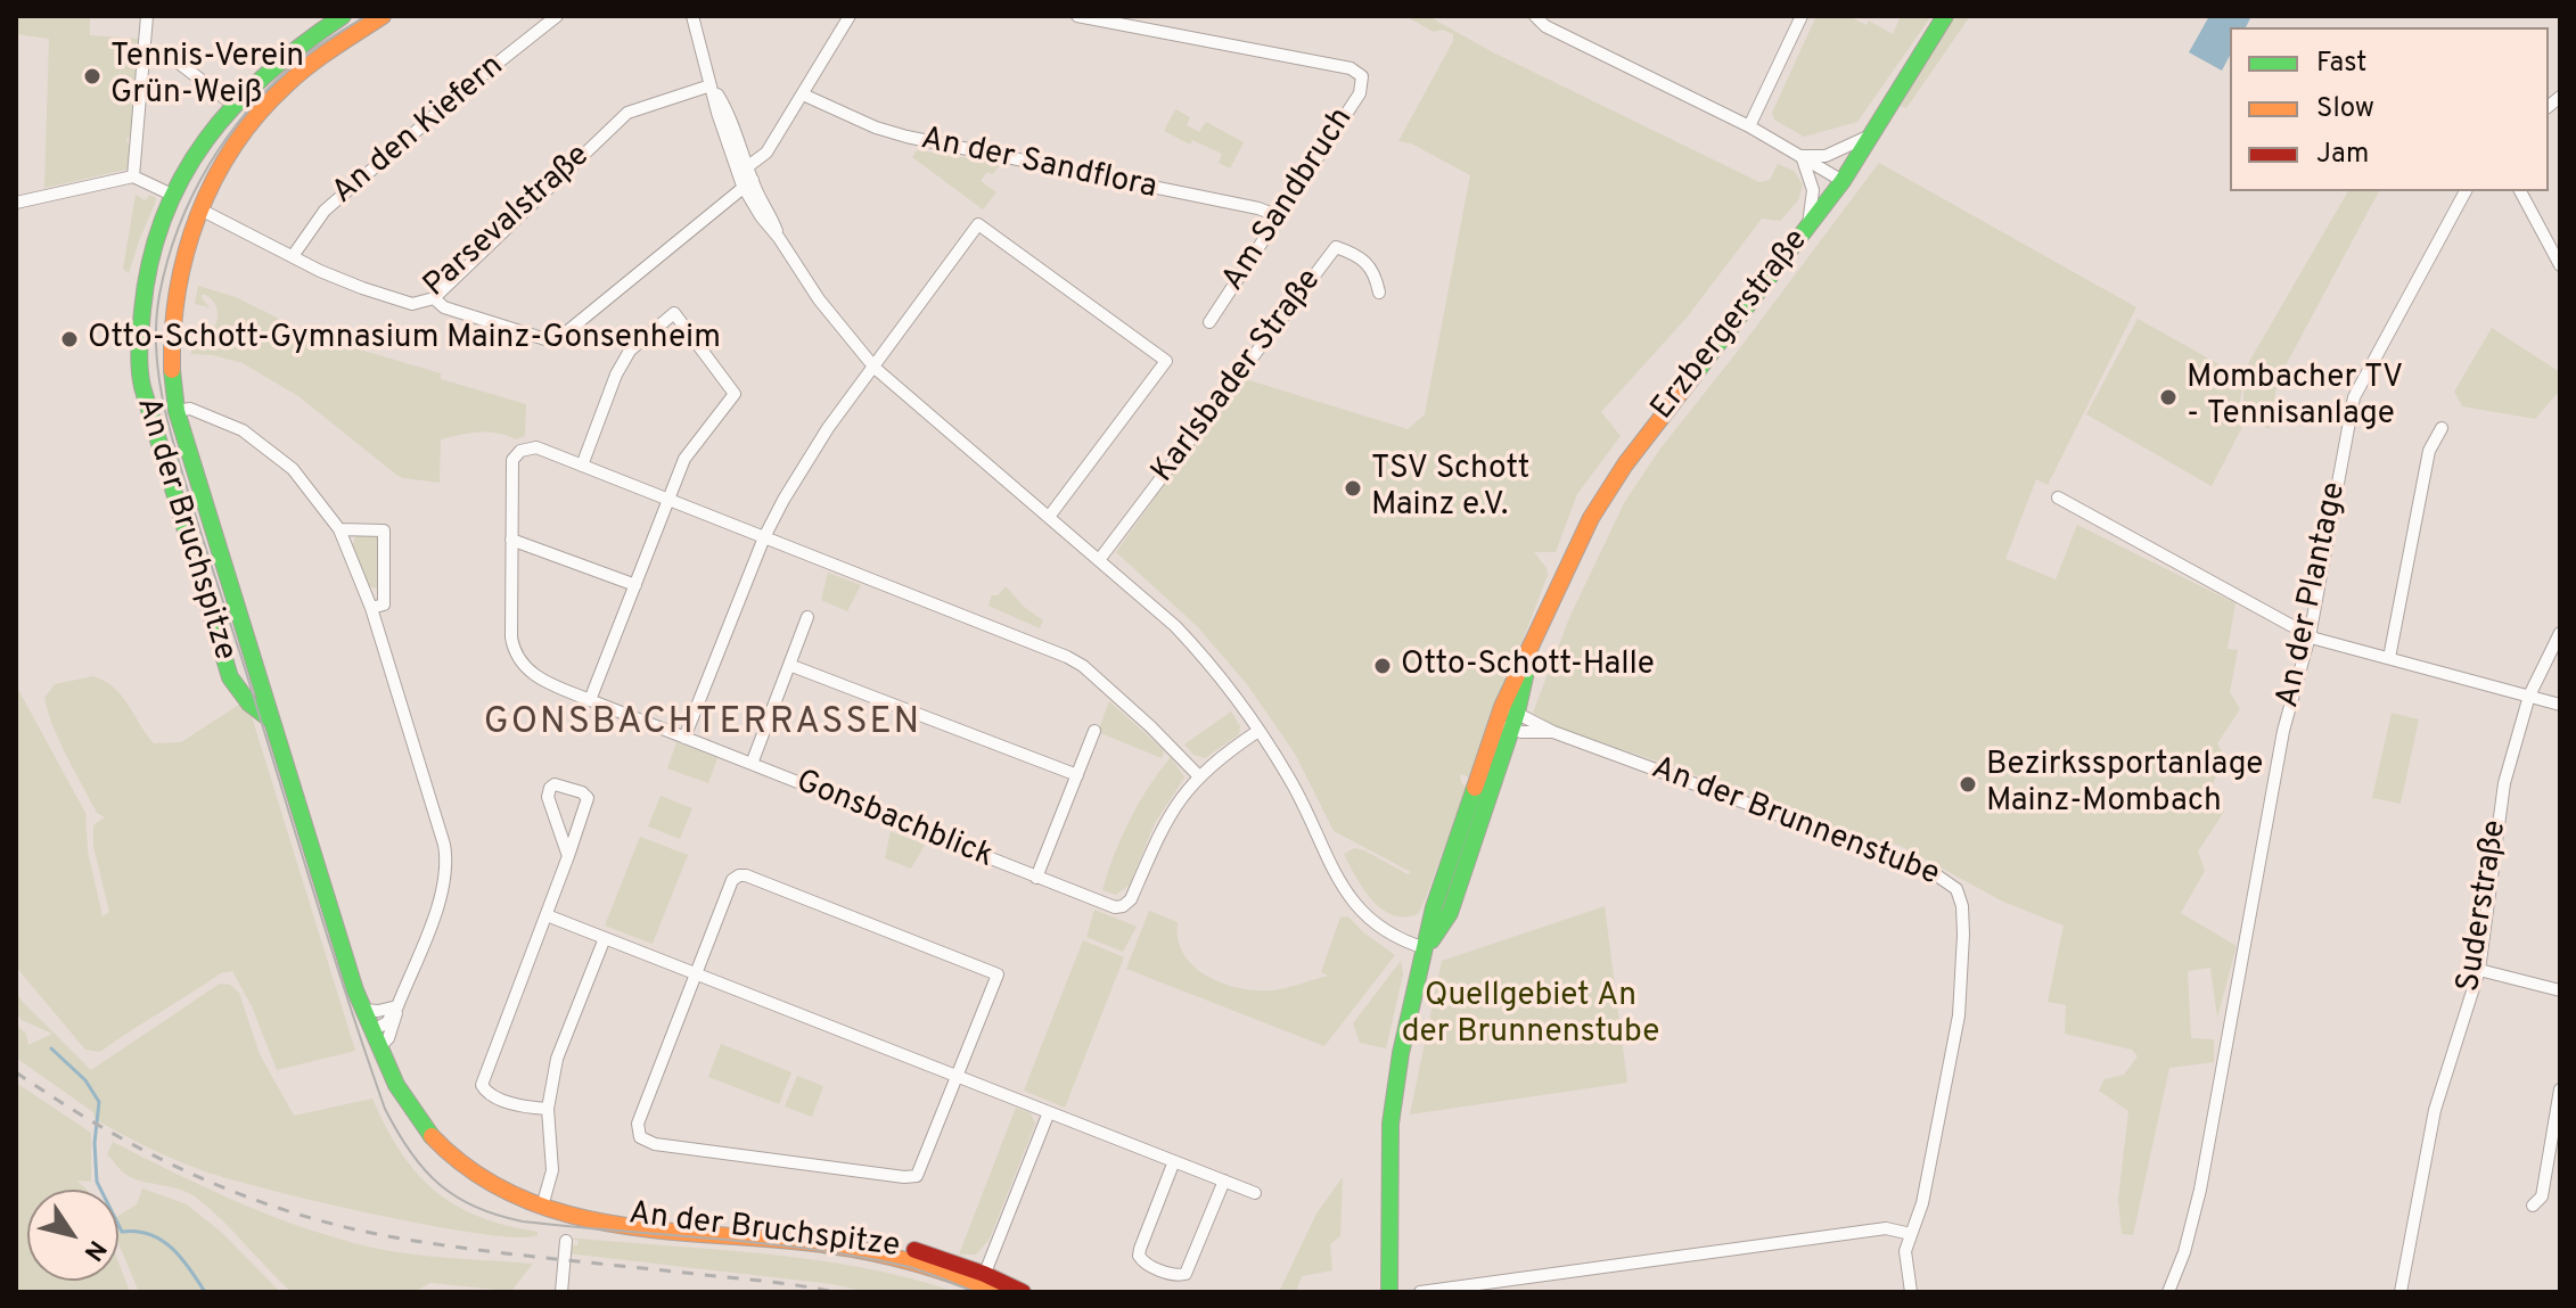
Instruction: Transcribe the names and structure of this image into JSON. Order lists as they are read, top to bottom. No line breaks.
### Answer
{"streets":{"main road":["Erzbergerstraße","An der Bruchspitze"],"street":["An den Kiefern","An der Sandflora","Am Sandbruch","Parsevalstraße","Karlsbader Straße","An der Plantage","Gonsbachblick","An der Brunnenstube","Suderstraße"]},"crossings":[["An den Kiefern","Parsevalstraße"],["An der Sandflora","Am Sandbruch"],["Parsevalstraße","An der Bruchspitze"],["Erzbergerstraße","An der Brunnenstube"]],"districts":["GONSBACHTERRASSEN"],"parks":["Quellgebiet An der Brunnenstube"],"places":["Tennis-Verein Grün-Weiß","Otto-Schott-Gymnasium Mainz-Gonsenheim","Mombacher TV - Tennisanlage","TSV Schott Mainz e.V.","Otto-Schott-Halle","Bezirkssportanlage Mainz-Mombach"],"legend":["Fast","Slow","Jam"],"north":"bottom right"}
